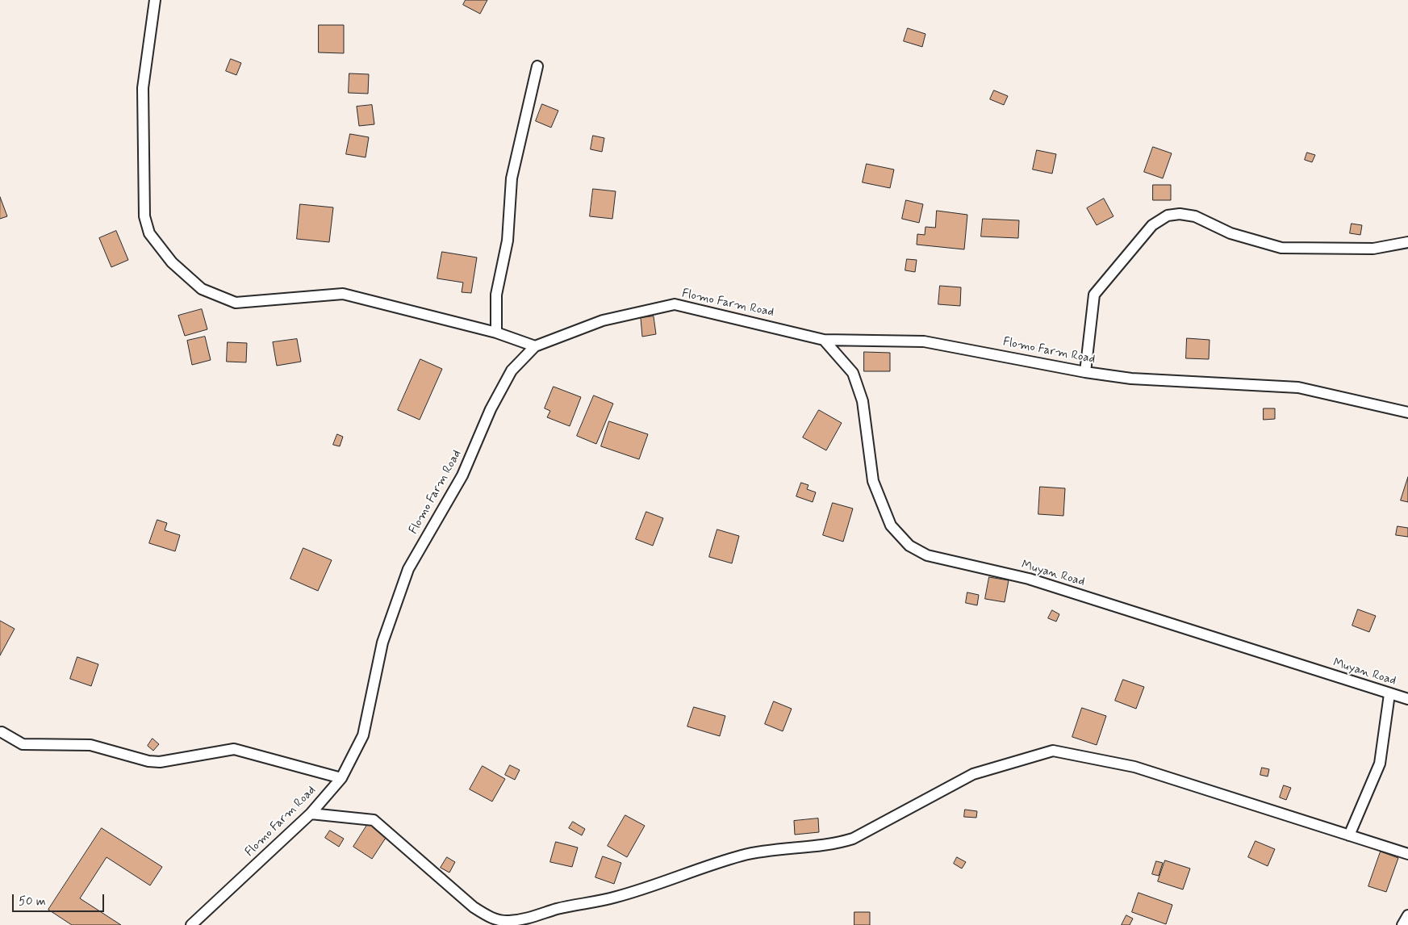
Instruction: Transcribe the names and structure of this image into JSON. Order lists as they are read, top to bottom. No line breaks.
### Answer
{"streets":{"street":["Flomo Farm Road","Muyan Road"]},"crossings":[["Flomo Farm Road","Muyan Road"]],"scale_bar":"50 m"}
